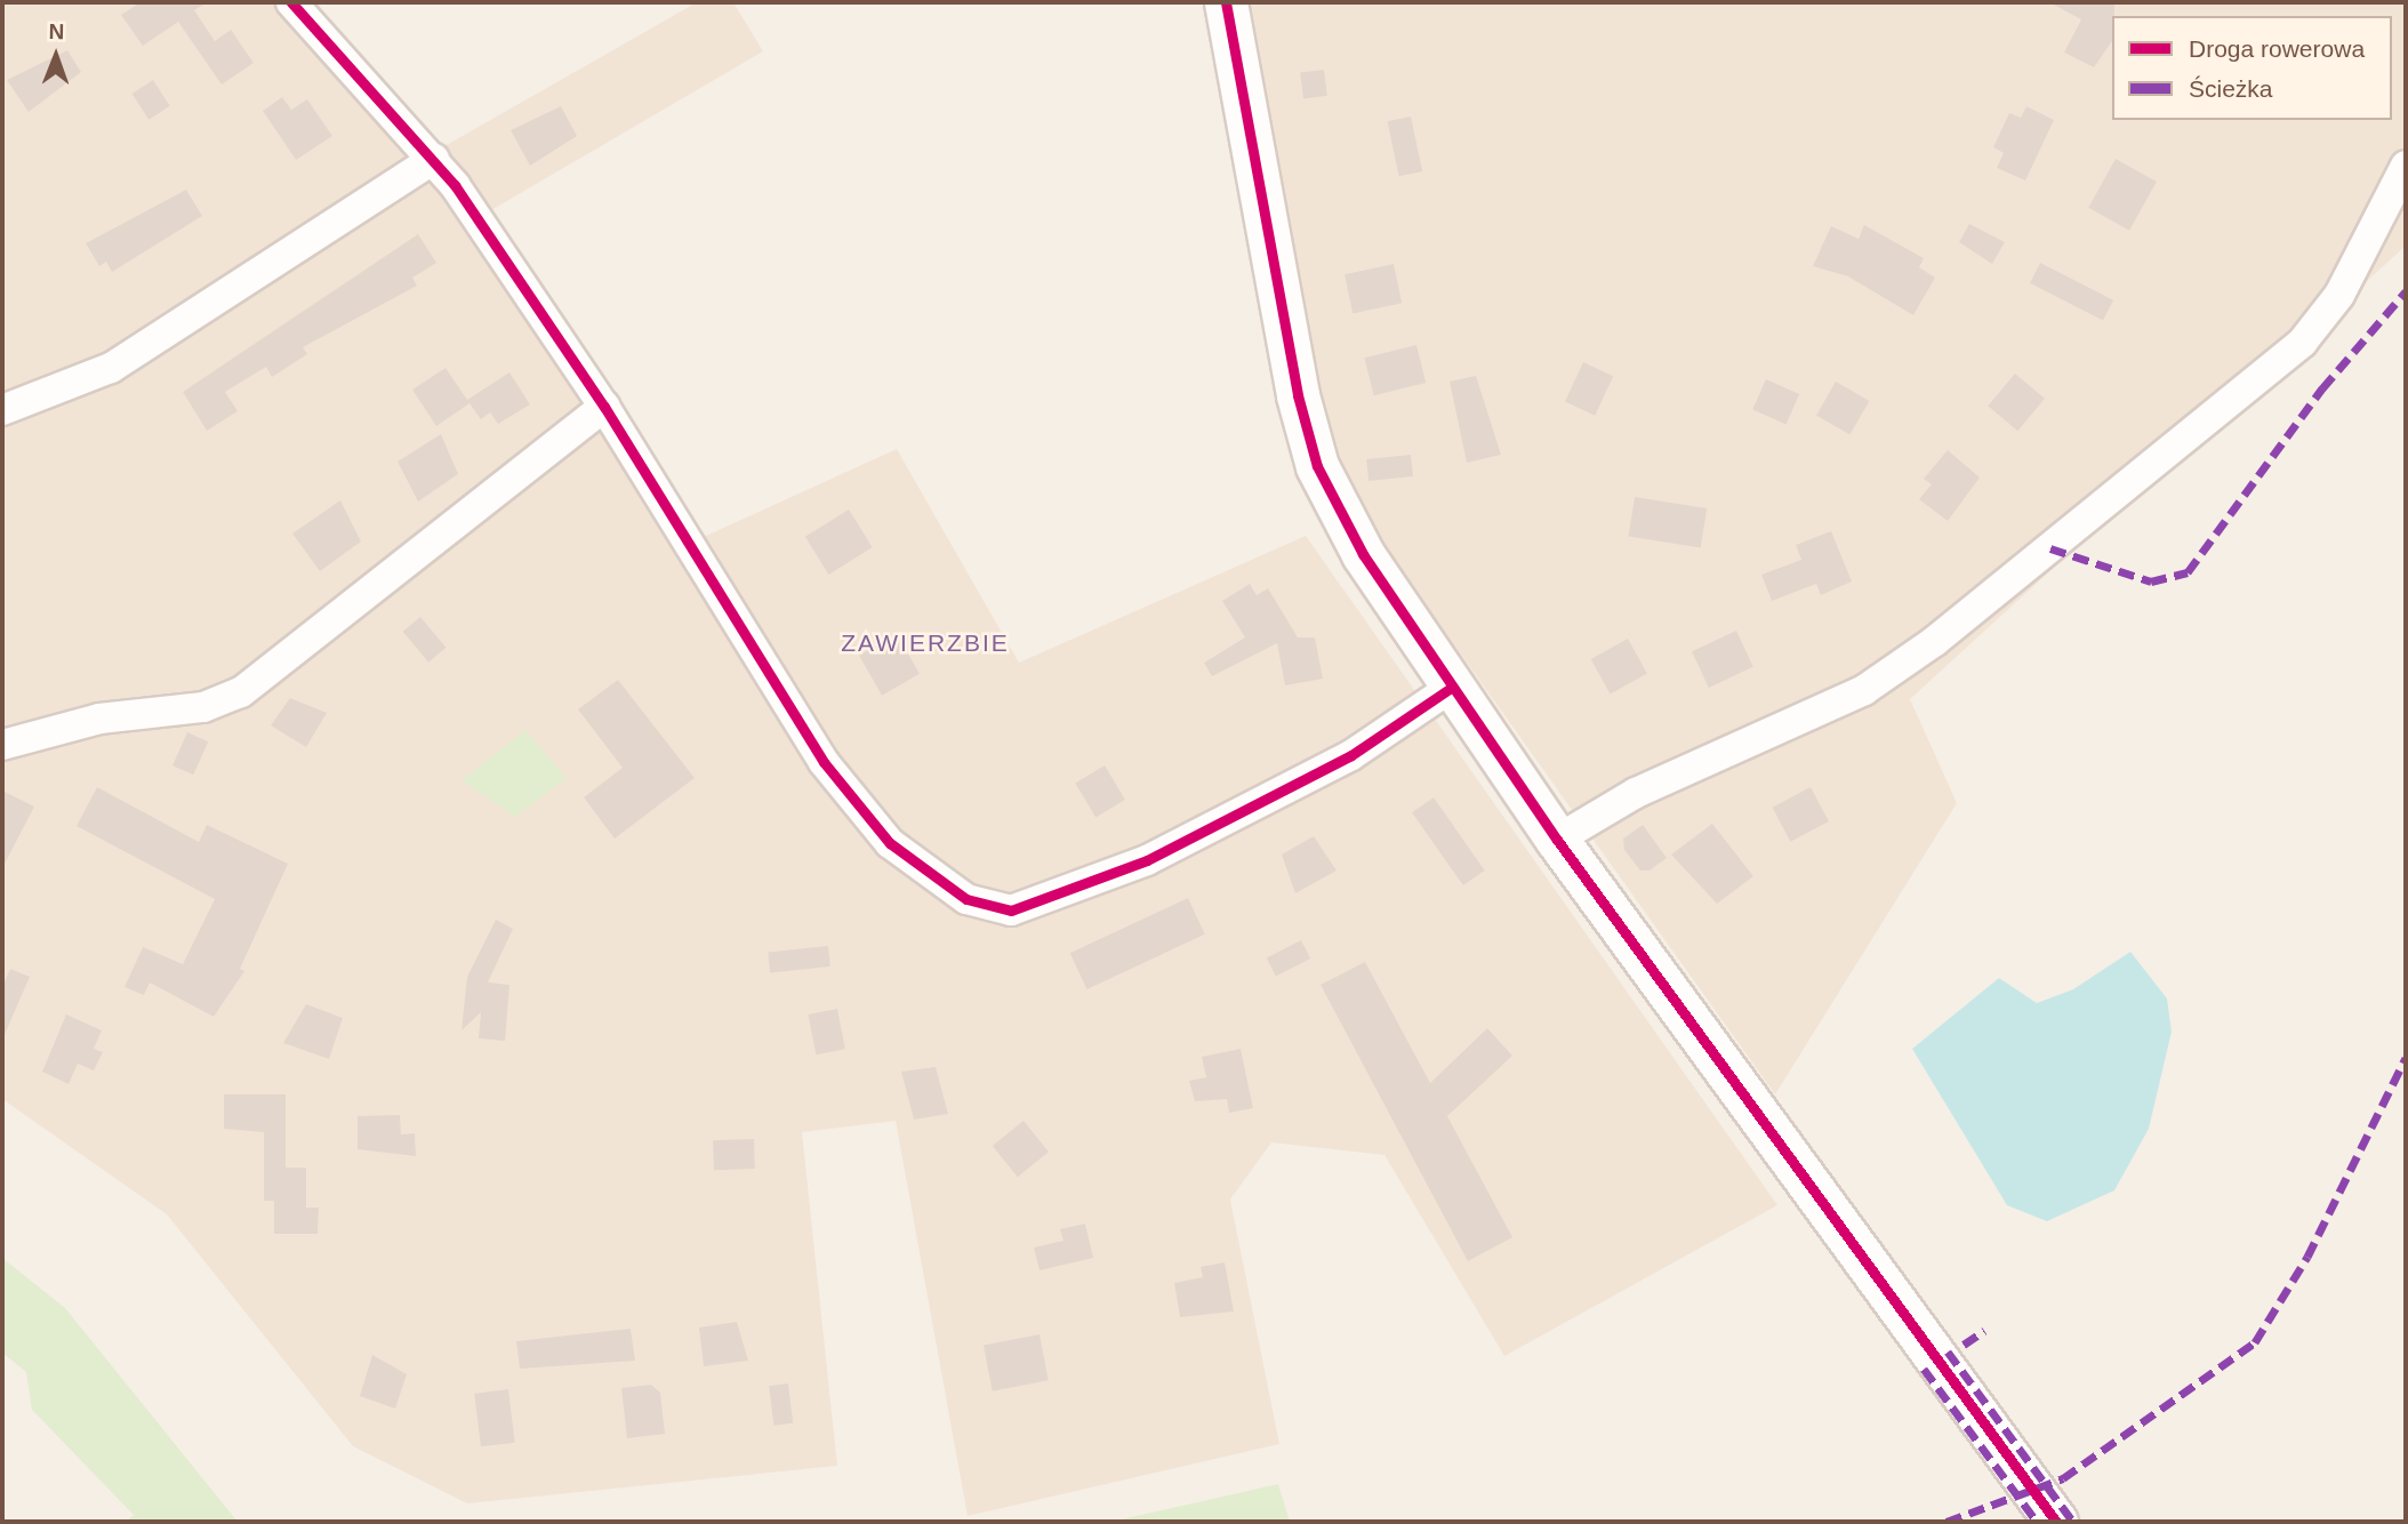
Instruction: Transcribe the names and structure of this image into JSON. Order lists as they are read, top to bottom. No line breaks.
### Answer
{"districts":["ZAWIERZBIE"],"legend":["Droga rowerowa","Ścieżka"],"north":"top"}
